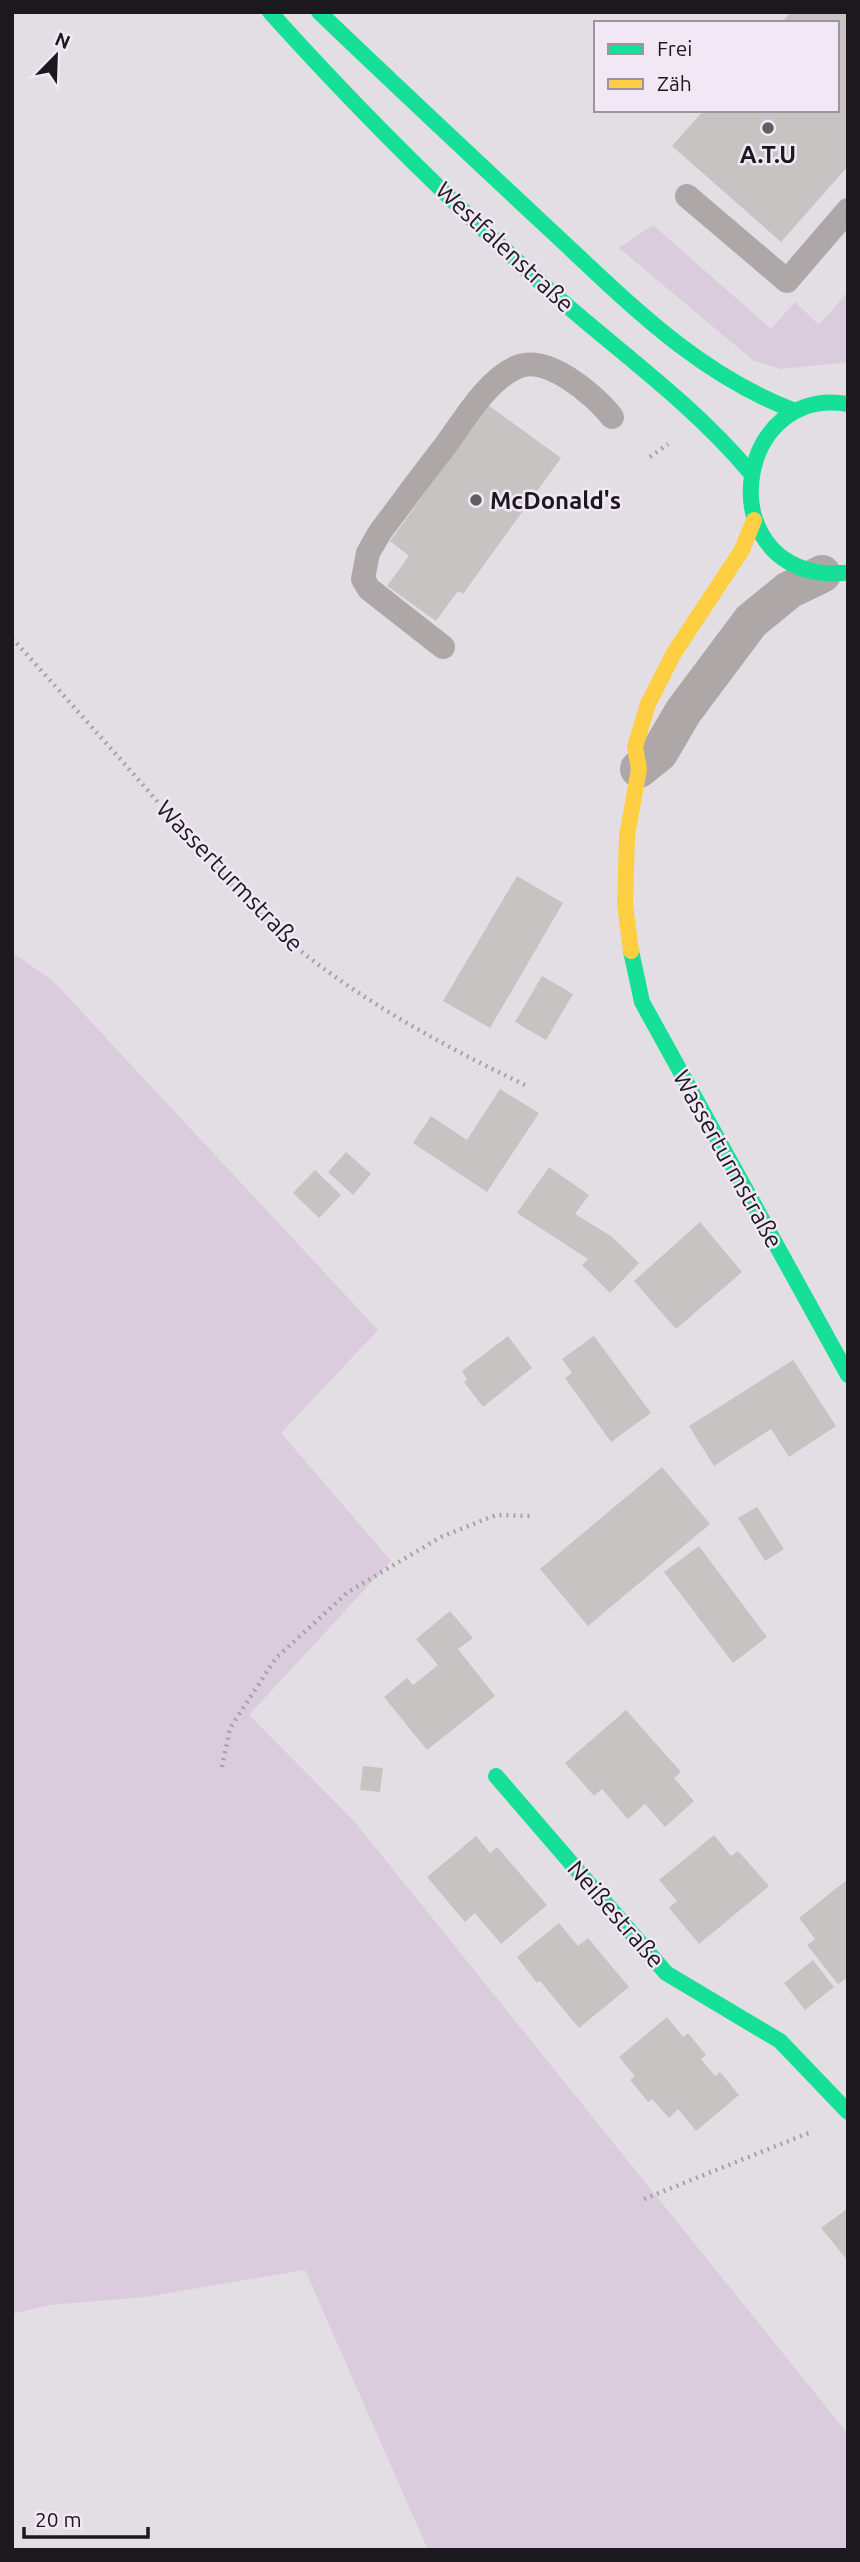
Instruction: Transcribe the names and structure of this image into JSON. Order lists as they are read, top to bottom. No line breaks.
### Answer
{"streets":{"main road":["Westfalenstraße","Wasserturmstraße","Neißestraße"]},"places":["A.T.U","McDonald's"],"legend":["Frei","Zäh"],"scale_bar":"20 m","north":"top right"}
